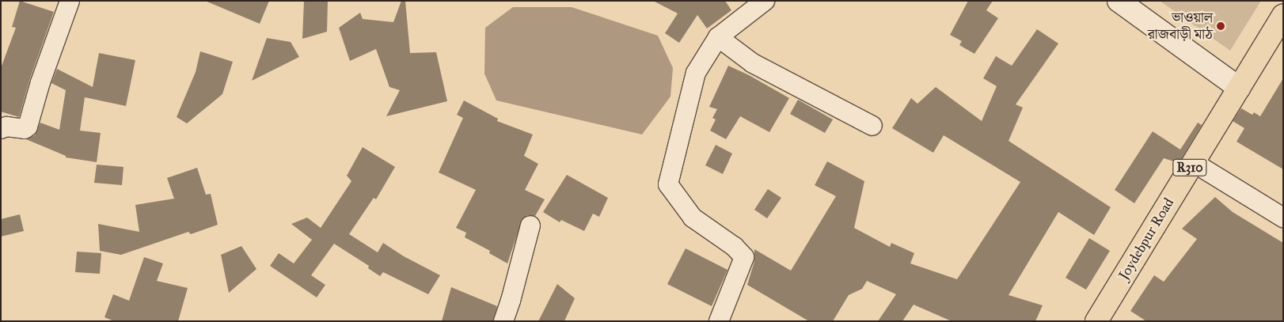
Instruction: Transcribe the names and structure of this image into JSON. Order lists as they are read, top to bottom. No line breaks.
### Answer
{"streets":{"main road":["R310","Joydebpur Road"]},"places":["ভাওয়াল রাজবাড়ী মাঠ"]}
